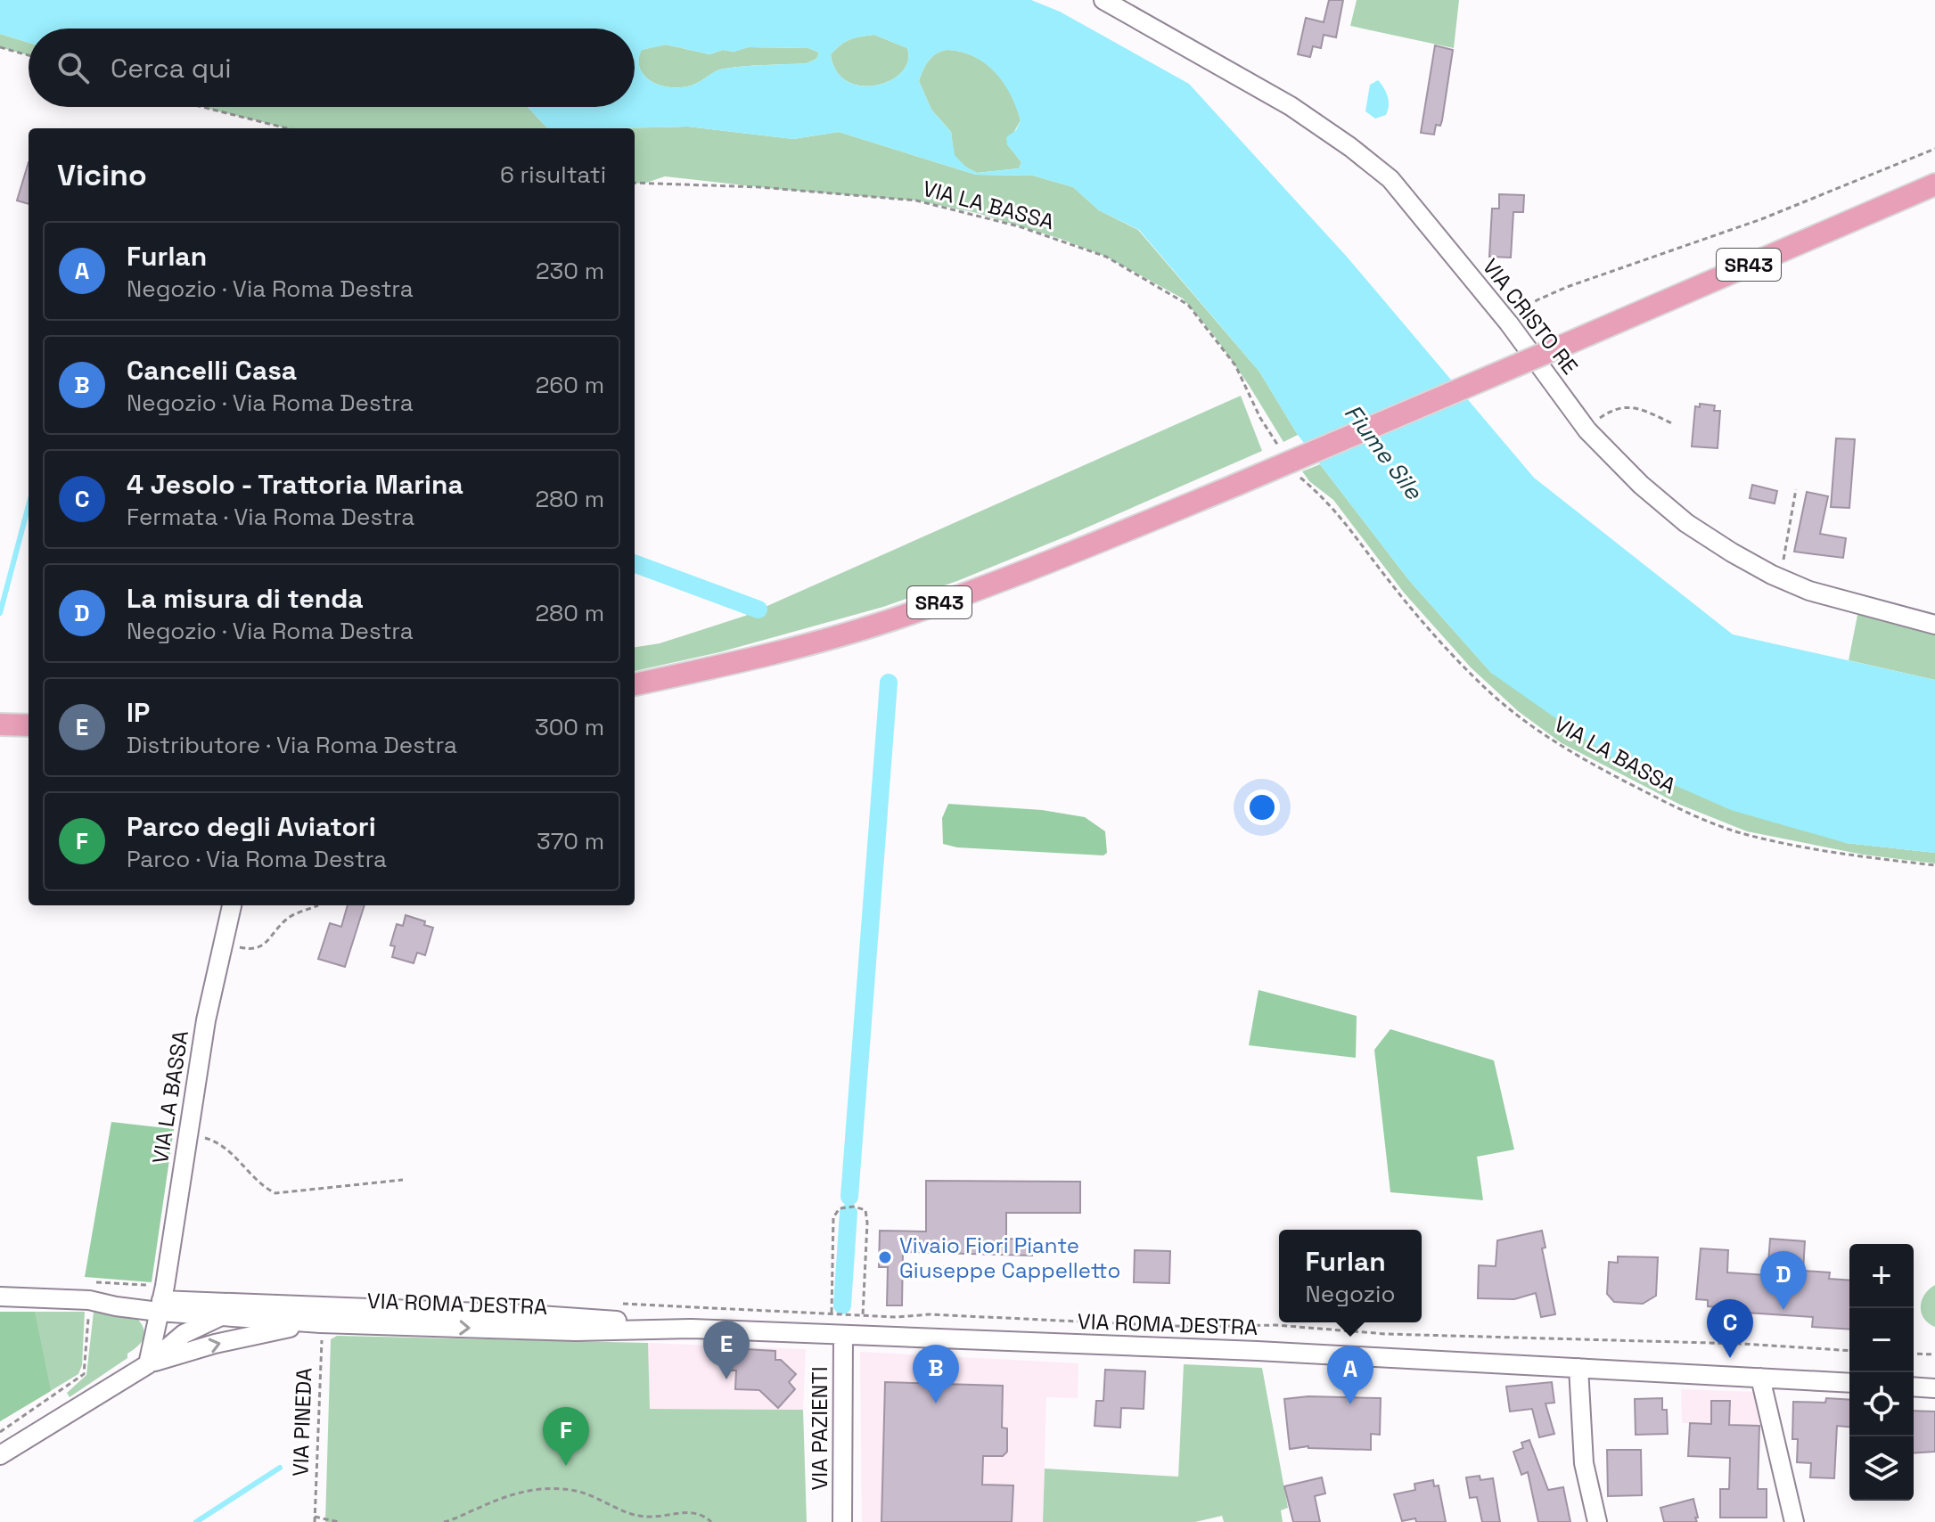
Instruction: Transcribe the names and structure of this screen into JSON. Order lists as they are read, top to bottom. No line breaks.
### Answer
{"streets":{"main road":["SR43"],"street":["VIA LA BASSA","VIA CRISTO RE","VIA ROMA DESTRA","VIA PAZIENTI"],"path":["VIA PINEDA"]},"crossings":[["VIA LA BASSA","VIA ROMA DESTRA"],["VIA ROMA DESTRA","VIA PINEDA"],["VIA ROMA DESTRA","VIA PAZIENTI"]],"water":["Fiume Sile"],"places":["Vivaio Fiori Piante Giuseppe Cappelletto"],"page":{"search":"Cerca qui","heading":["Vicino","6 risultati"],"list":[{"mark":"A","name":"Furlan","note":"Negozio · Via Roma Destra","value":"230 m"},{"mark":"B","name":"Cancelli Casa","note":"Negozio · Via Roma Destra","value":"260 m"},{"mark":"C","name":"4 Jesolo - Trattoria Marina","note":"Fermata · Via Roma Destra","value":"280 m"},{"mark":"D","name":"La misura di tenda","note":"Negozio · Via Roma Destra","value":"280 m"},{"mark":"E","name":"IP","note":"Distributore · Via Roma Destra","value":"300 m"},{"mark":"F","name":"Parco degli Aviatori","note":"Parco · Via Roma Destra","value":"370 m"}],"popup":["Furlan","Negozio"],"map_buttons":["+","−"],"pins":["D","C","E","B","A","F"]}}
